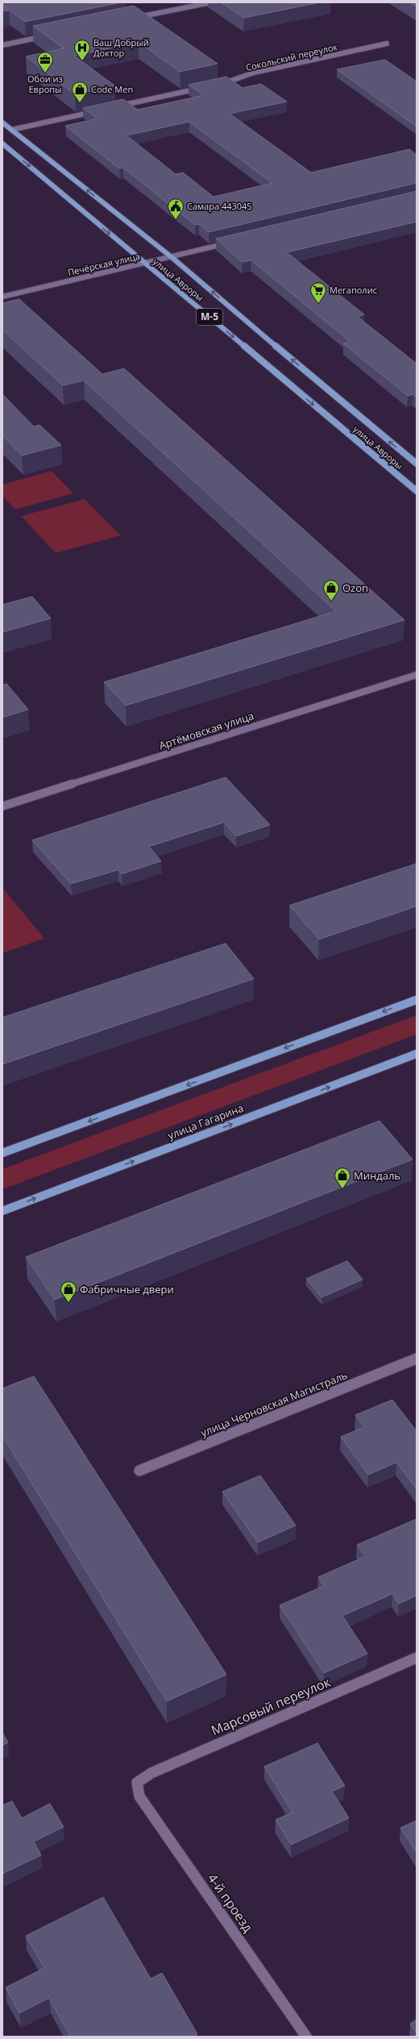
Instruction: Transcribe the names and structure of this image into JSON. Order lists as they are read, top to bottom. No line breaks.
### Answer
{"streets":{"main road":["улица Авроры","М-5","улица Гагарина"],"street":["Сокольский переулок","Печёрская улица","Артёмовская улица","улица Черновская Магистраль","Марсовый переулок","4-й проезд"]},"crossings":[["Печёрская улица","улица Авроры"],["Марсовый переулок","4-й проезд"]],"places":{"hospital":["Ваш Добрый Доктор"],"office":["Обои из Европы"],"shop":["Code Men","Ozon","Миндаль","Фабричные двери"],"public building":["Самара 443045"],"supermarket":["Мегаполис"]}}
